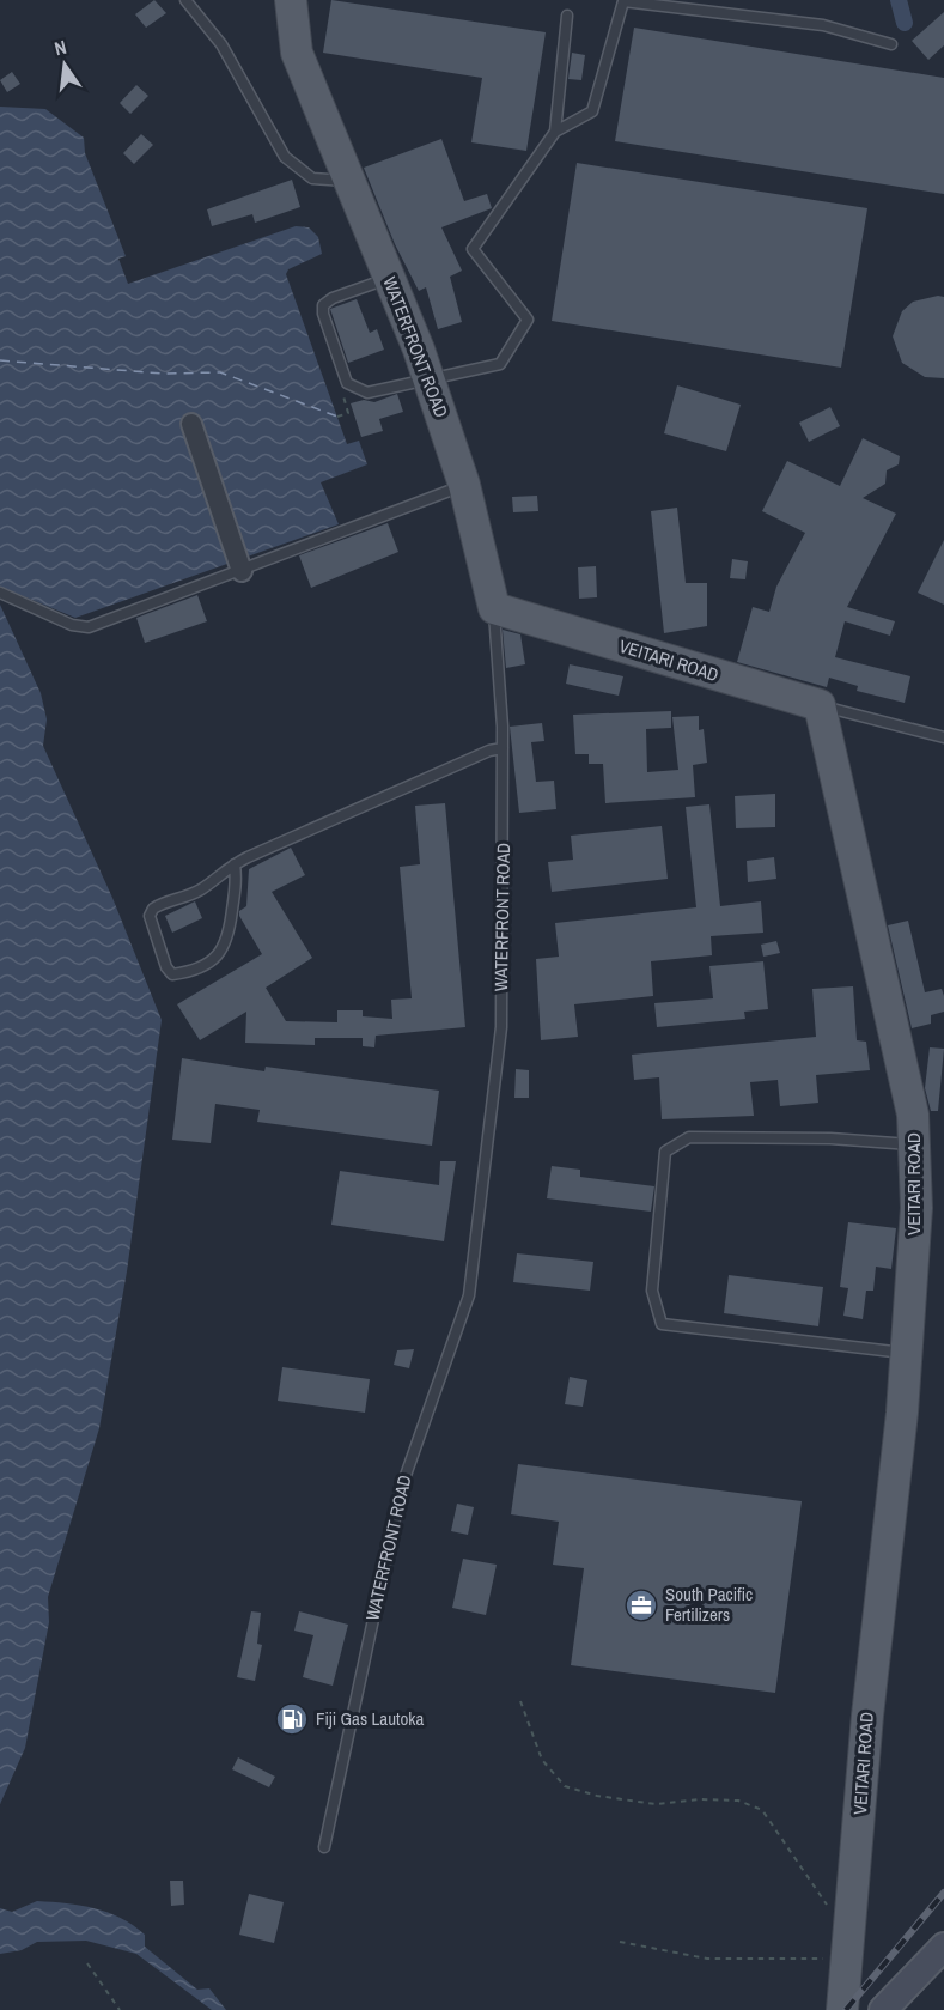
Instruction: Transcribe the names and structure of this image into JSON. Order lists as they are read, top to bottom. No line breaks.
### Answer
{"streets":{"main road":["WATERFRONT ROAD","VEITARI ROAD"]},"crossings":[["WATERFRONT ROAD","VEITARI ROAD"]],"places":{"office":["South Pacific Fertilizers"],"fuel station":["Fiji Gas Lautoka"]},"north":"top"}
